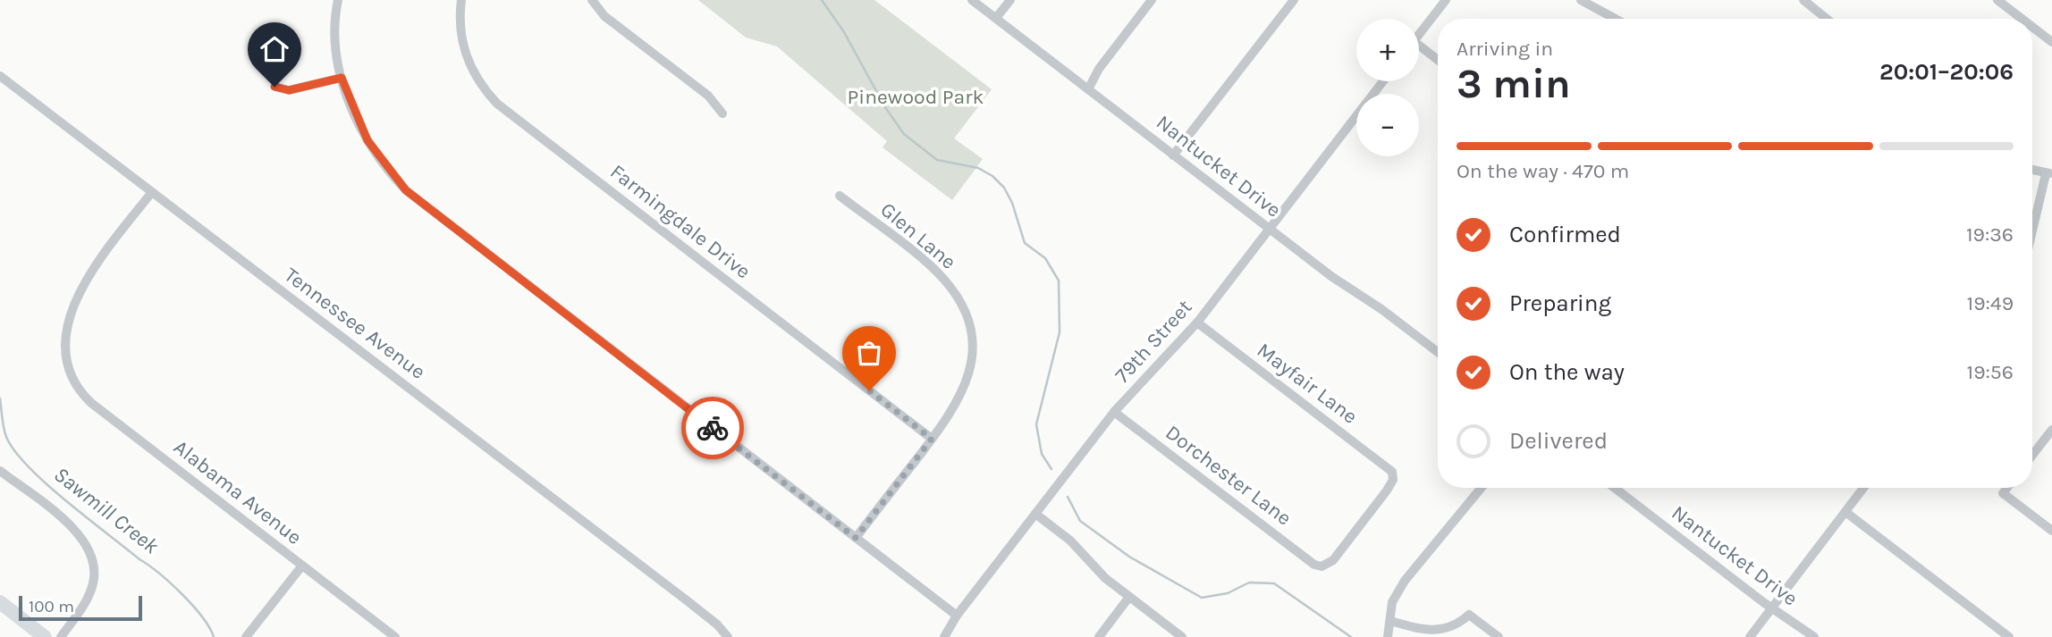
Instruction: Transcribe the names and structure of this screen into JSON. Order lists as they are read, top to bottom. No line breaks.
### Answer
{"streets":{"street":["Nantucket Drive","Farmingdale Drive","Glen Lane","Tennessee Avenue","79th Street","Mayfair Lane","Dorchester Lane","Alabama Avenue"]},"crossings":[["Nantucket Drive","79th Street"],["Farmingdale Drive","Glen Lane"],["Tennessee Avenue","Alabama Avenue"],["79th Street","Mayfair Lane"],["79th Street","Dorchester Lane"],["Mayfair Lane","Dorchester Lane"]],"water":["Sawmill Creek"],"parks":["Pinewood Park"],"scale_bar":"100 m","page":{"map_buttons":["+","−"],"heading":["3 min","Arriving in","20:01–20:06"],"bar":"On the way · 470 m","list":[["Confirmed","19:36"],["Preparing","19:49"],["On the way","19:56"],"Delivered"],"scale":"100 m"}}
